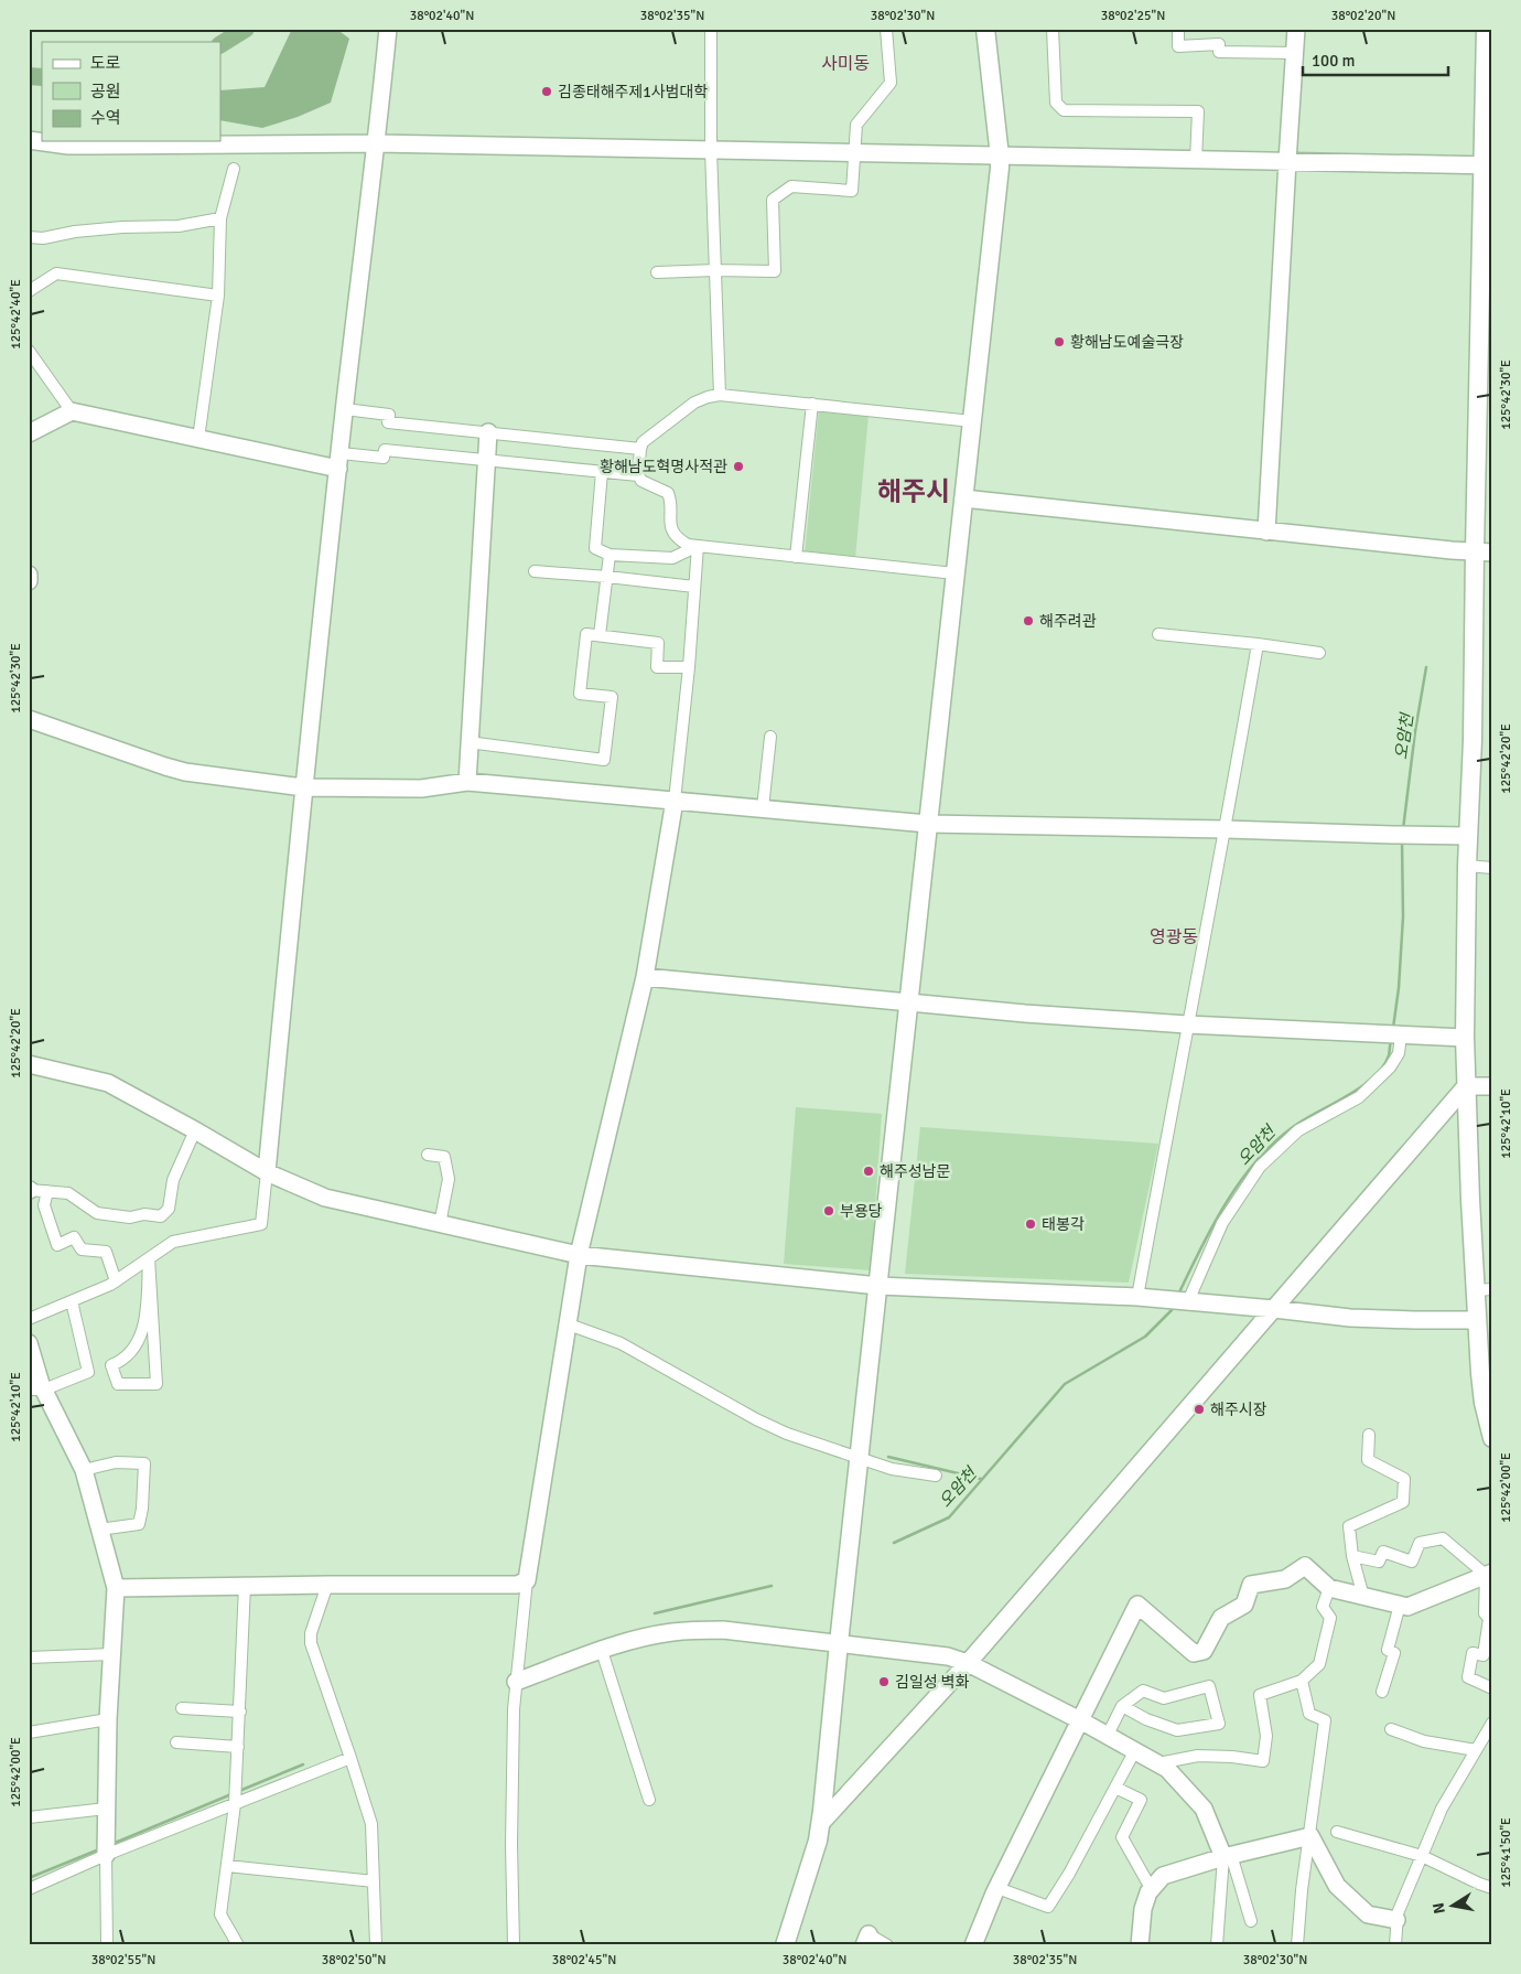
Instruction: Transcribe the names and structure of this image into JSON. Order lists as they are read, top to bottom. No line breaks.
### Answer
{"districts":["사미동","해주시","영광동"],"water":["오암천"],"places":["김종태해주제1사범대학","황해남도예술극장","황해남도혁명사적관","해주려관","해주성남문","부용당","태봉각","해주시장","김일성 벽화"],"legend":["도로","공원","수역"],"scale_bar":"100 m","north":"left","coordinates":["38°02'40\"N","38°02'35\"N","38°02'30\"N","38°02'25\"N","38°02'20\"N","125°42'40\"E","125°42'30\"E","125°42'20\"E","125°42'10\"E","125°42'00\"E","125°41'50\"E","38°02'55\"N","38°02'50\"N","38°02'45\"N"]}
